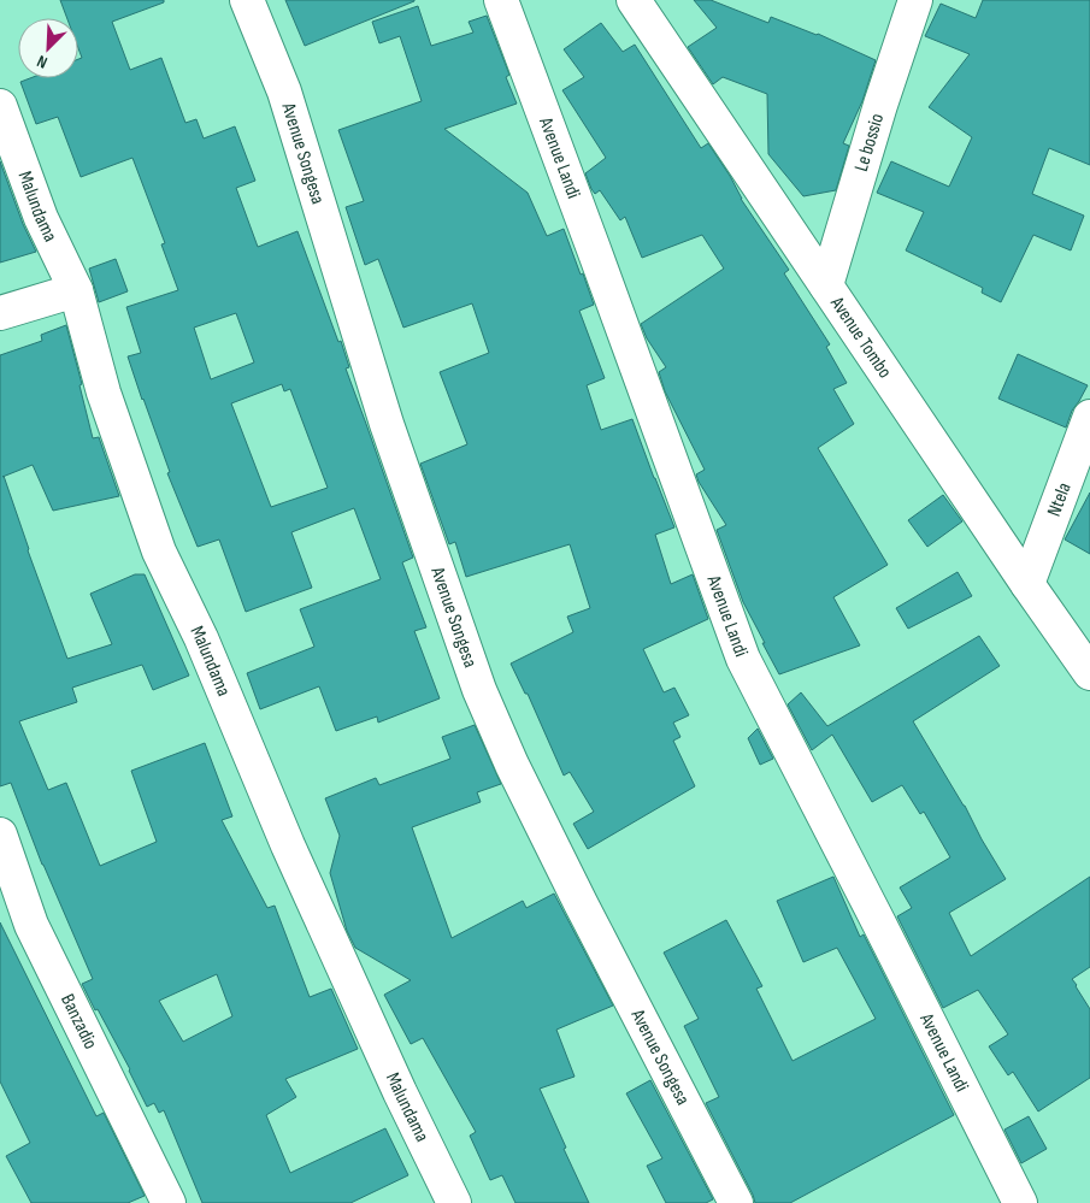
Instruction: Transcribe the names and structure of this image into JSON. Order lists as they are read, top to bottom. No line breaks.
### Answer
{"streets":{"street":["Le bossio","Avenue Songesa","Avenue Landi","Malundama","Avenue Tombo","Ntela","Banzadio"]},"crossings":[["Le bossio","Avenue Tombo"],["Avenue Tombo","Ntela"]],"north":"bottom left"}
